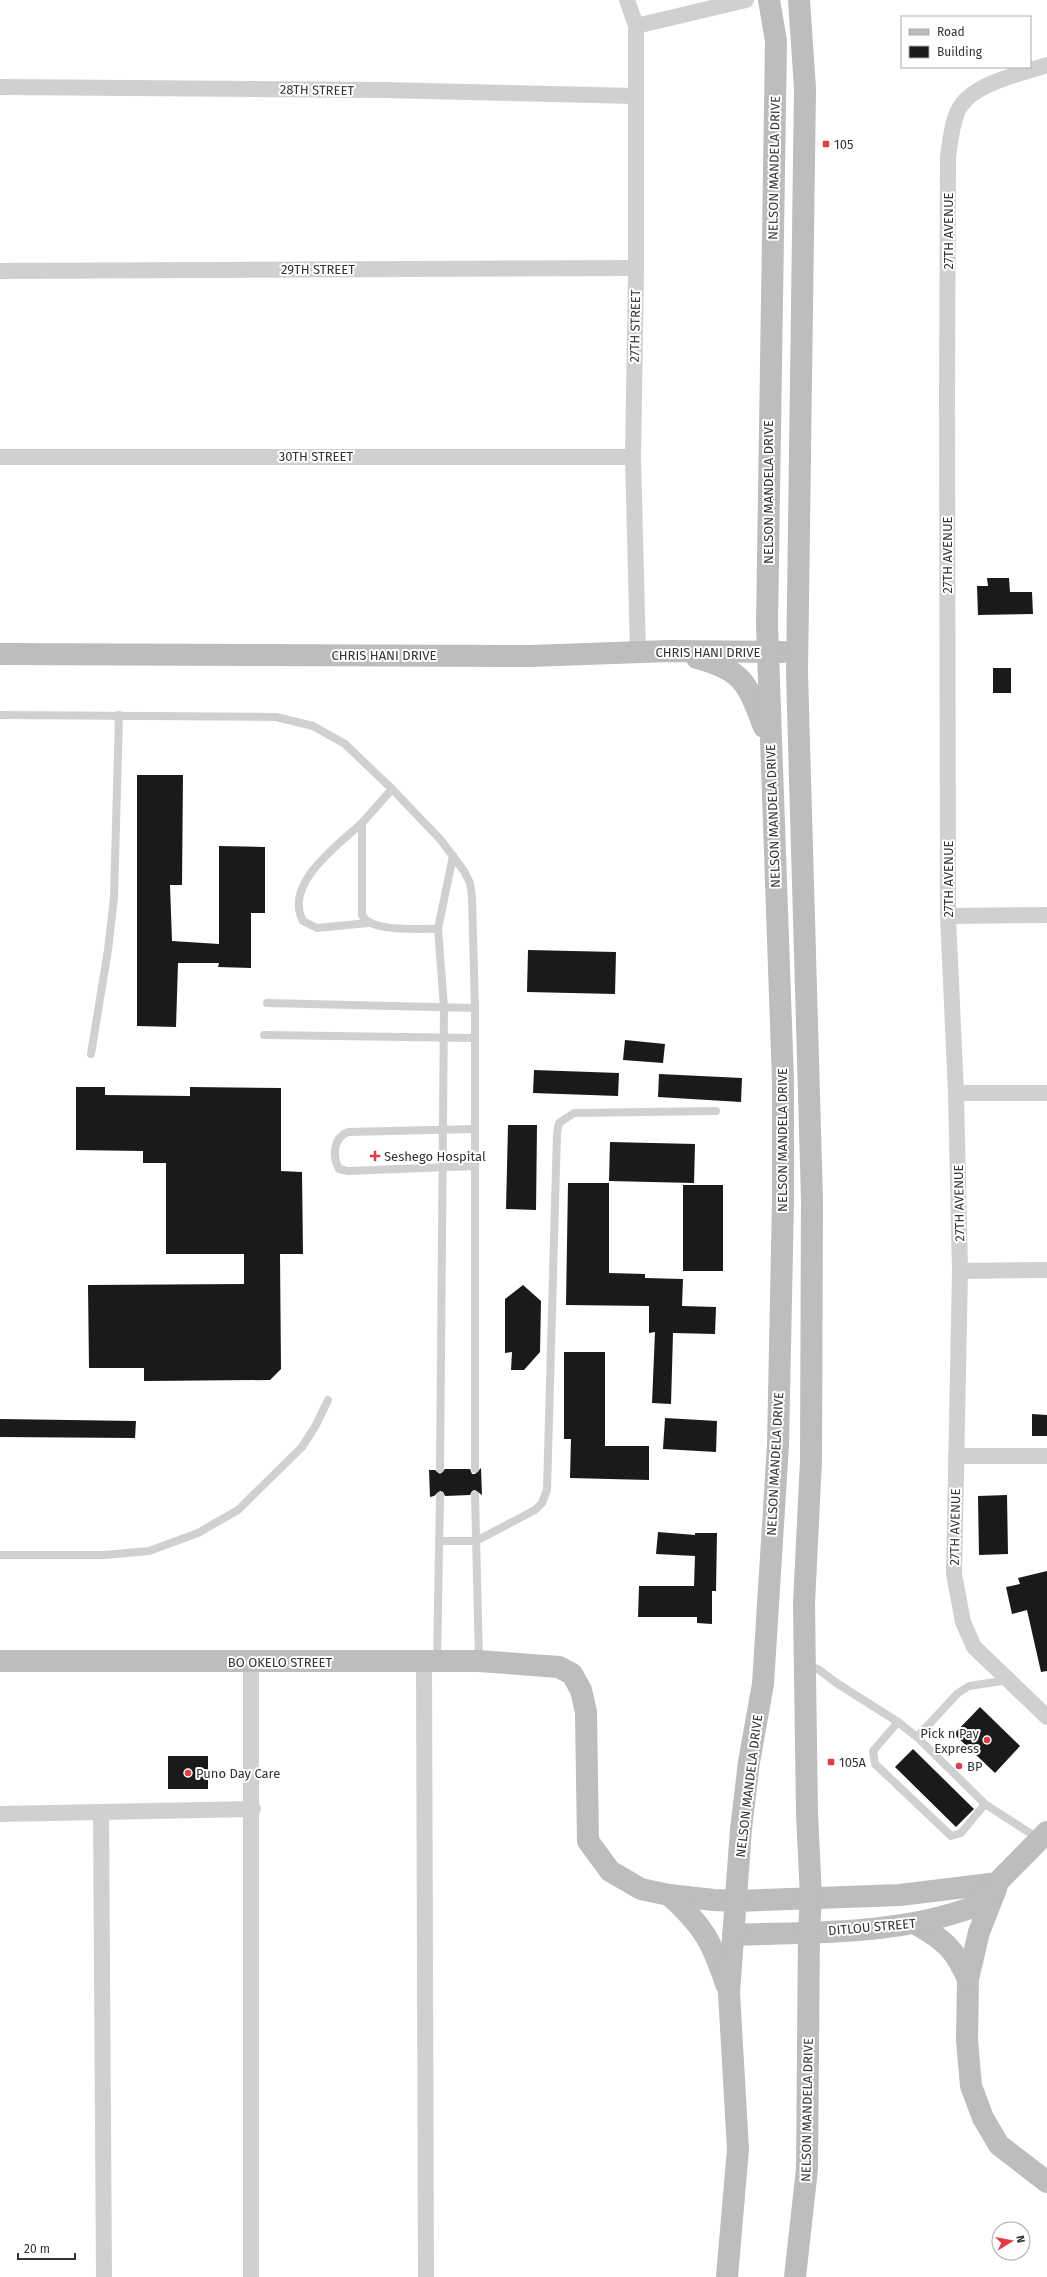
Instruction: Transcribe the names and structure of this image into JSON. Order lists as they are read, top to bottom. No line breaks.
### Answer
{"streets":{"main road":["NELSON MANDELA DRIVE","CHRIS HANI DRIVE","BO OKELO STREET","DITLOU STREET"],"street":["28TH STREET","27TH AVENUE","29TH STREET","27TH STREET","30TH STREET"]},"crossings":[["28TH STREET","27TH STREET"],["NELSON MANDELA DRIVE","CHRIS HANI DRIVE"],["NELSON MANDELA DRIVE","DITLOU STREET"],["29TH STREET","27TH STREET"],["27TH STREET","30TH STREET"],["27TH STREET","CHRIS HANI DRIVE"]],"places":{"transit":["105","105A"],"health":["Seshego Hospital"],"other":["Pick n Pay Express","BP","Puno Day Care"]},"legend":["Road","Building"],"scale_bar":"20 m","north":"right"}
